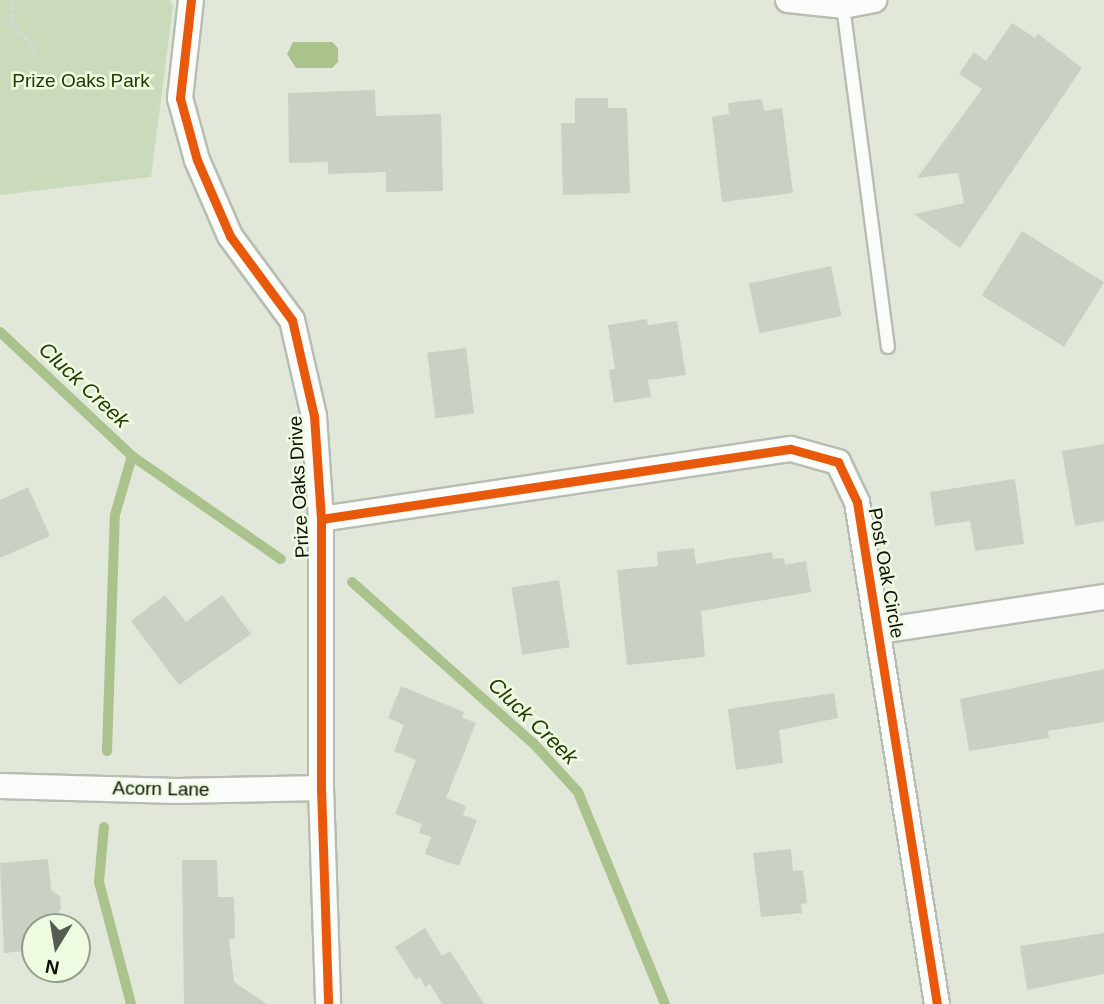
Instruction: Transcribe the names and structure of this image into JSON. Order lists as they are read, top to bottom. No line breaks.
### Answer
{"streets":{"street":["Prize Oaks Drive","Post Oak Circle","Acorn Lane"]},"crossings":[["Prize Oaks Drive","Post Oak Circle"],["Prize Oaks Drive","Acorn Lane"]],"water":["Cluck Creek"],"parks":["Prize Oaks Park"],"north":"bottom"}
